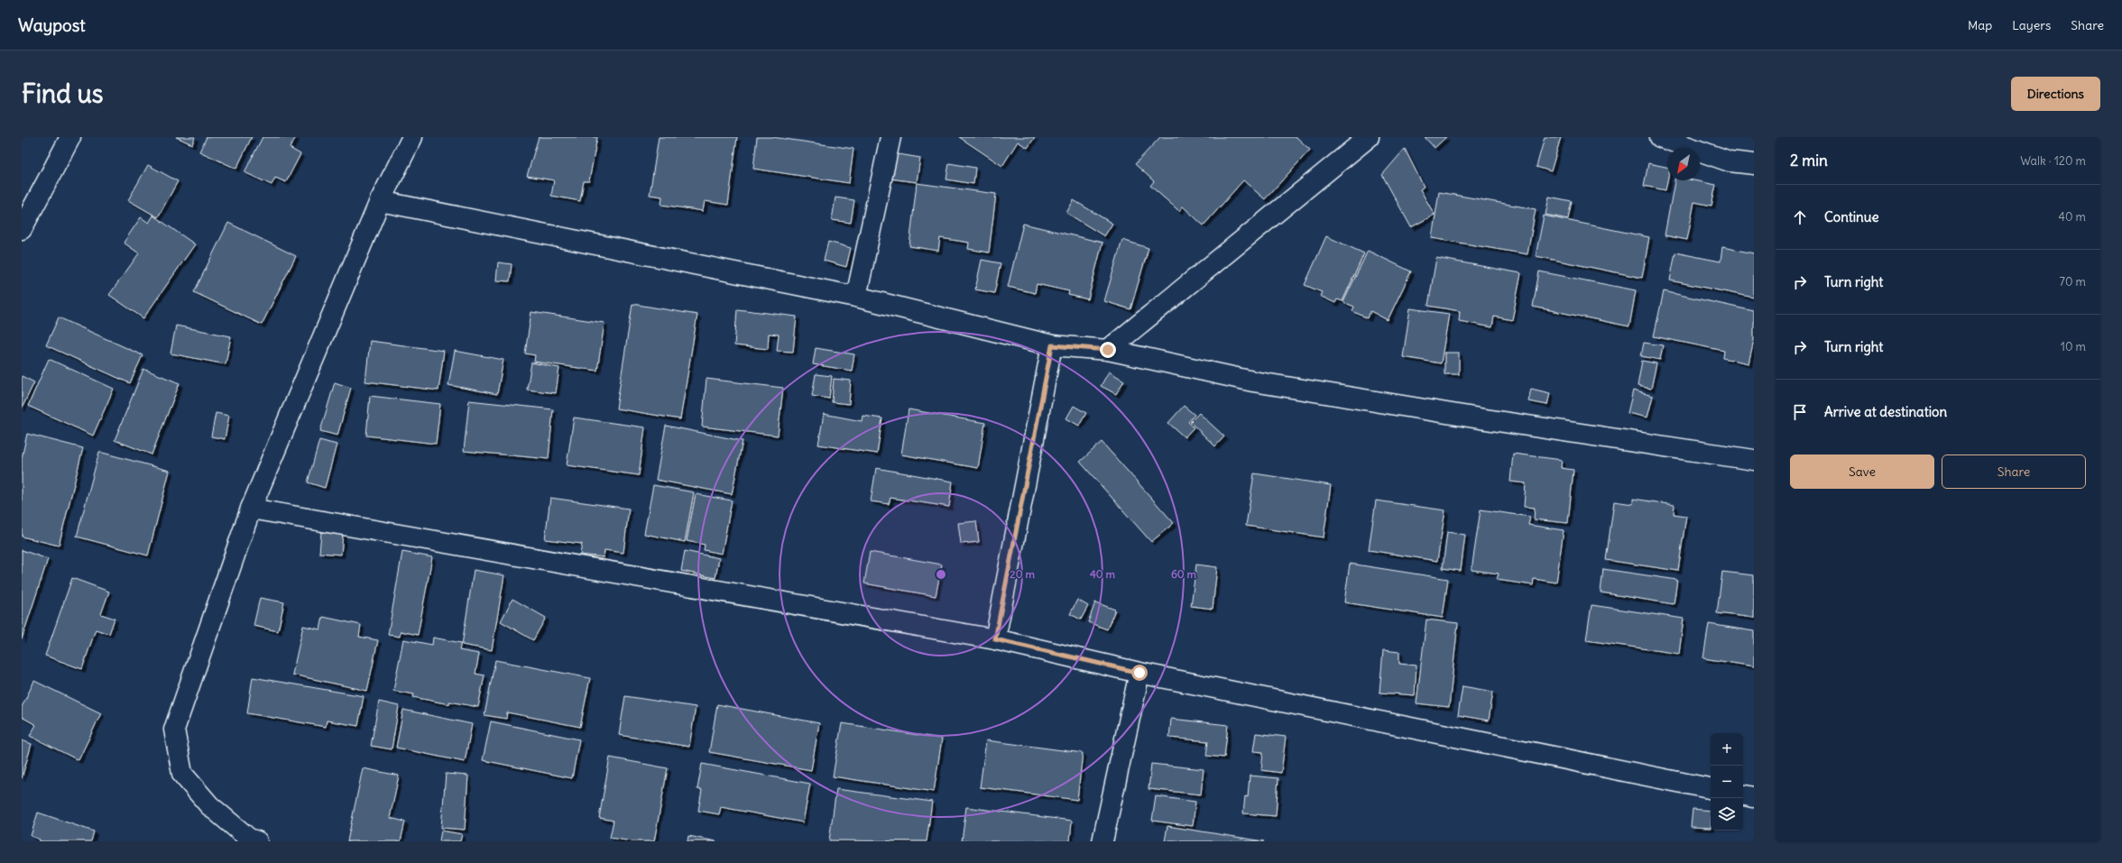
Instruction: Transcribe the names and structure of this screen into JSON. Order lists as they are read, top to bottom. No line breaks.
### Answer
{"north":"bottom left","page":{"header":"Waypost","nav":["Map","Layers","Share"],"buttons":["Directions",["Save","Share"]],"title":"Find us","heading":["2 min","Walk · 120 m"],"list":[["Continue","40 m"],["Turn right","70 m"],["Turn right","10 m"],"Arrive at destination"],"map_buttons":["+","−"]},"rings":["20 m","40 m","60 m"]}
